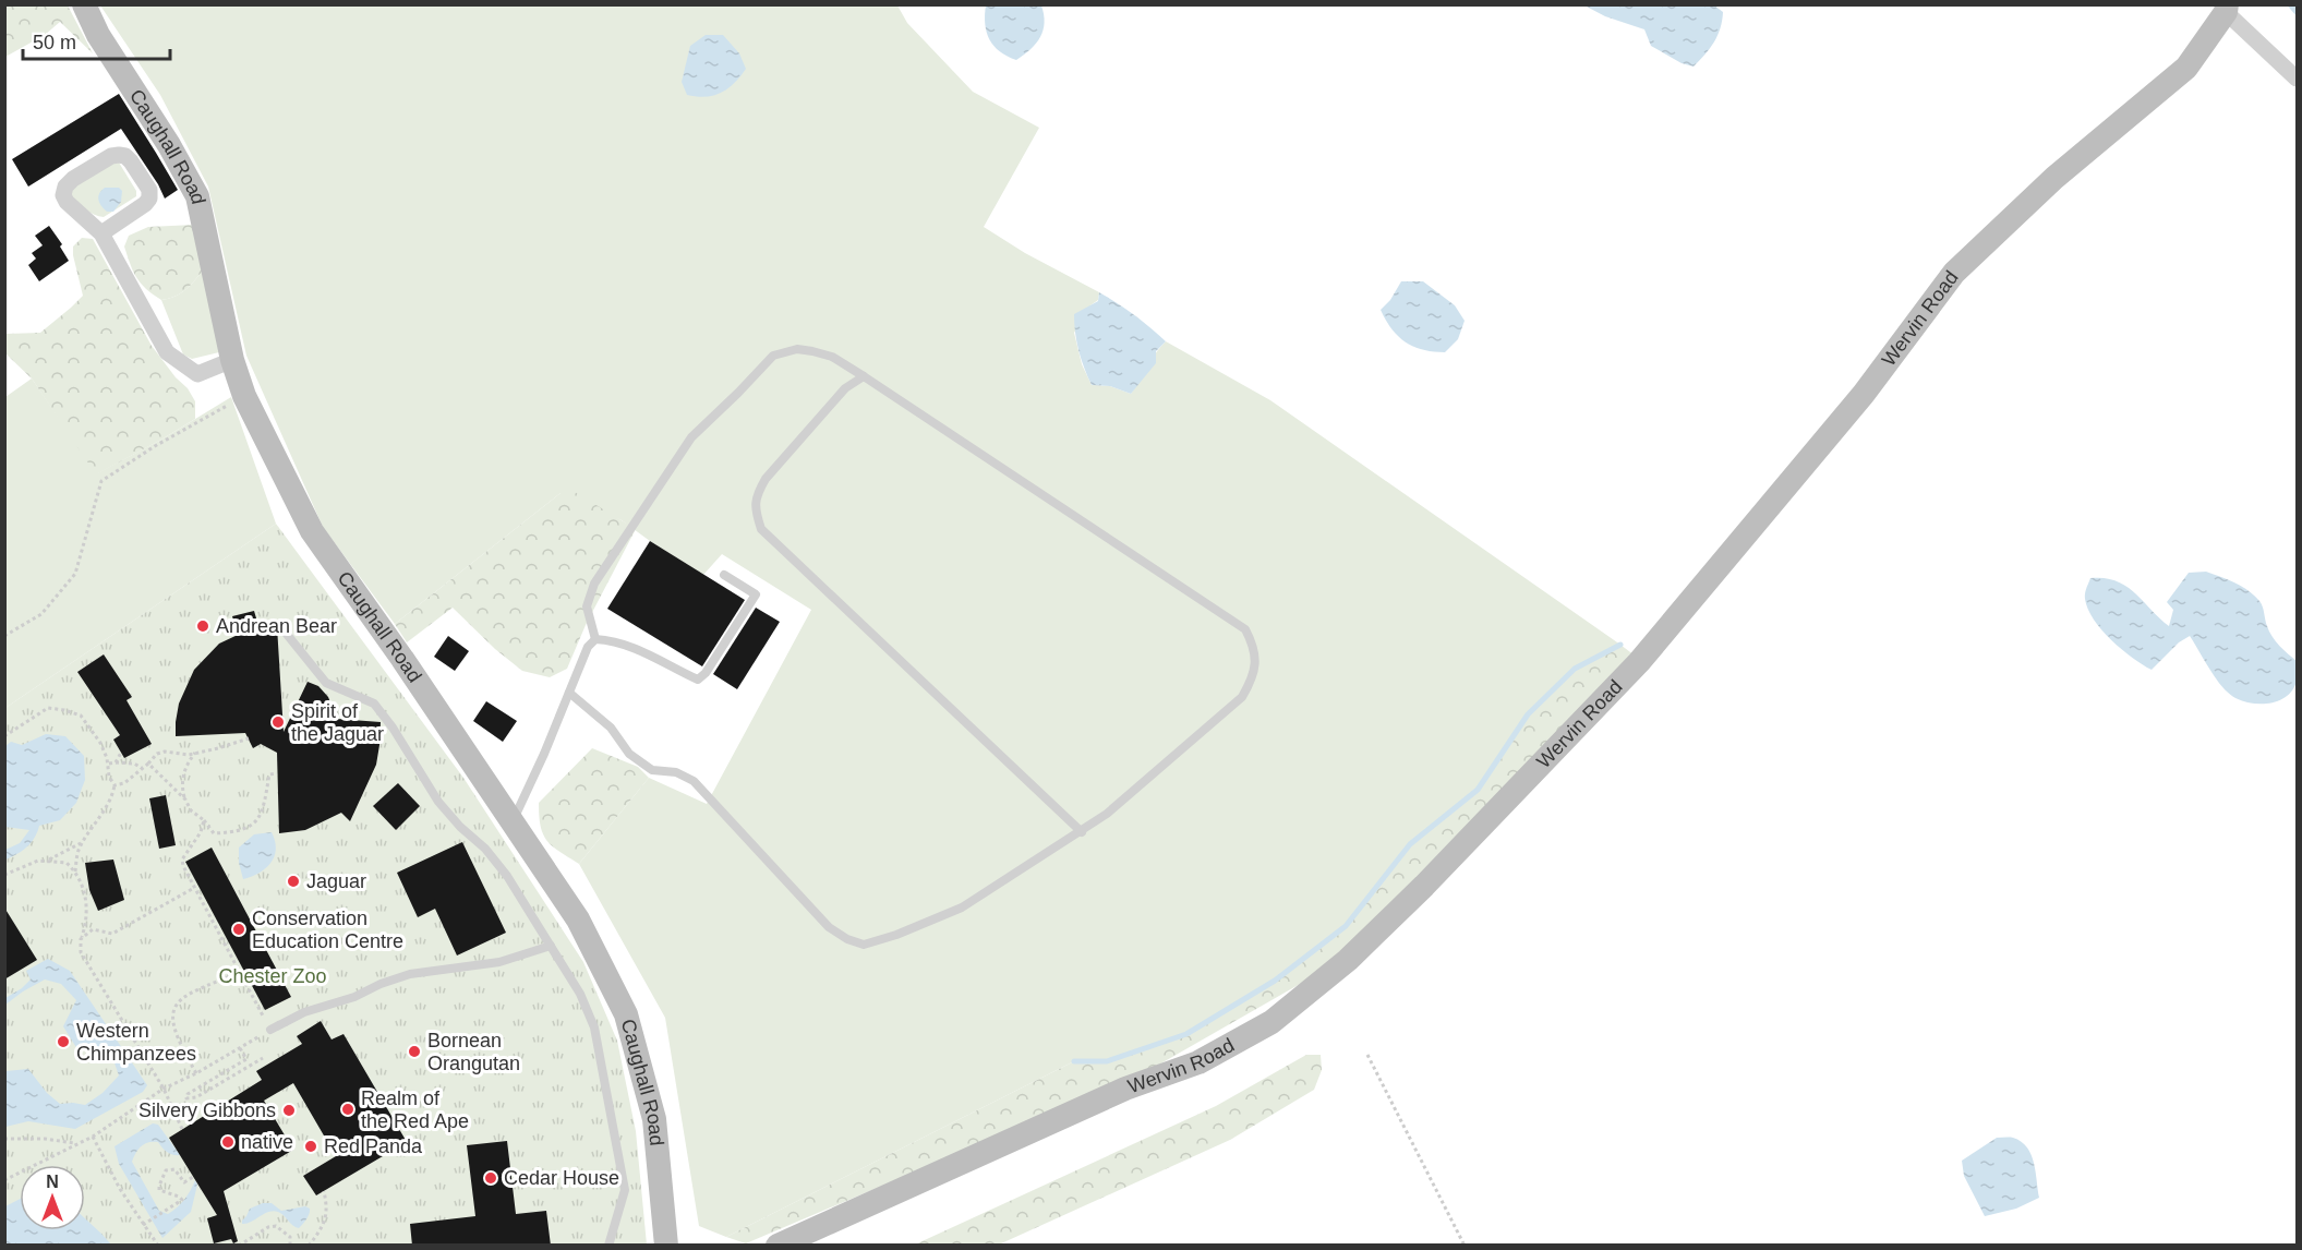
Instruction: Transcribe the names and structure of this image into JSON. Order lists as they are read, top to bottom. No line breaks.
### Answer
{"streets":{"street":["Caughall Road","Wervin Road"]},"parks":["Chester Zoo"],"places":["Andrean Bear","Spirit of the Jaguar","Jaguar","Conservation Education Centre","Western Chimpanzees","Bornean Orangutan","Realm of the Red Ape","Silvery Gibbons","native","Red Panda","Cedar House"],"scale_bar":"50 m","north":"top"}
